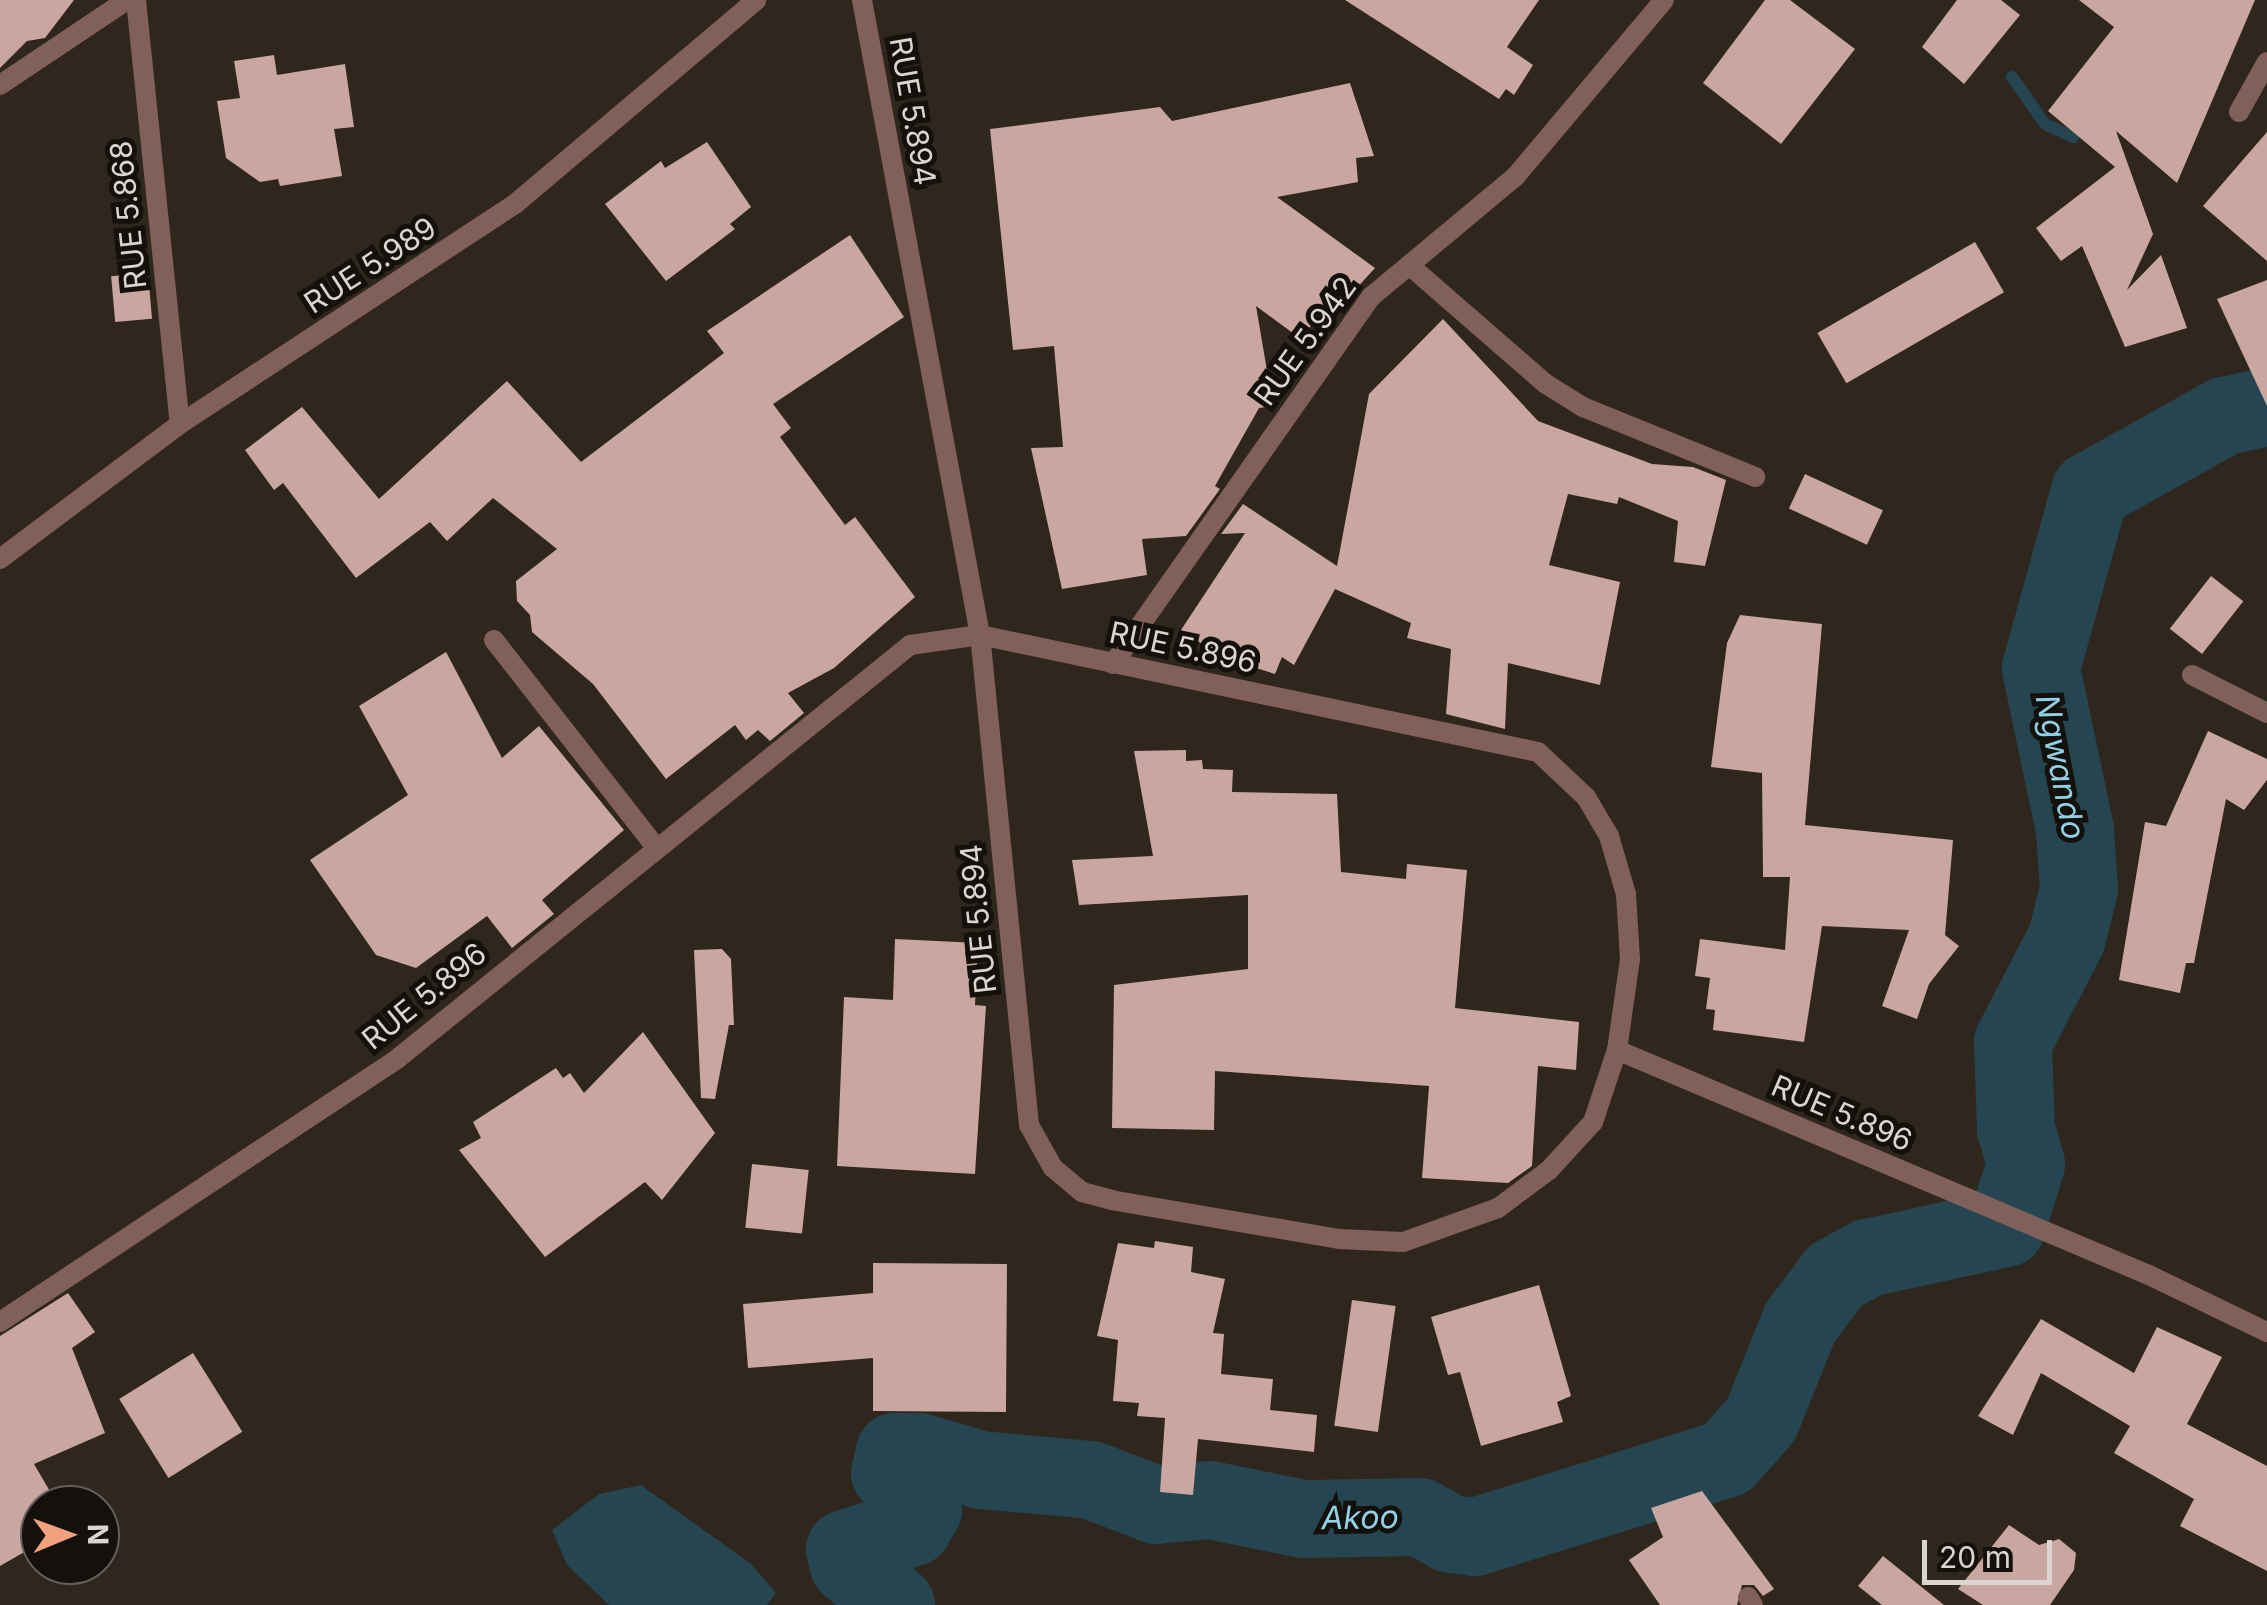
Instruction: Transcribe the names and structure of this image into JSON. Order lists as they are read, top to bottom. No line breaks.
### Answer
{"streets":{"street":["RUE 5.894","RUE 5.868","RUE 5.989","RUE 5.942","RUE 5.896"]},"crossings":[["RUE 5.894","RUE 5.896"],["RUE 5.868","RUE 5.989"],["RUE 5.942","RUE 5.896"]],"water":["Ngwando","Akoo"],"scale_bar":"20 m","north":"right"}
